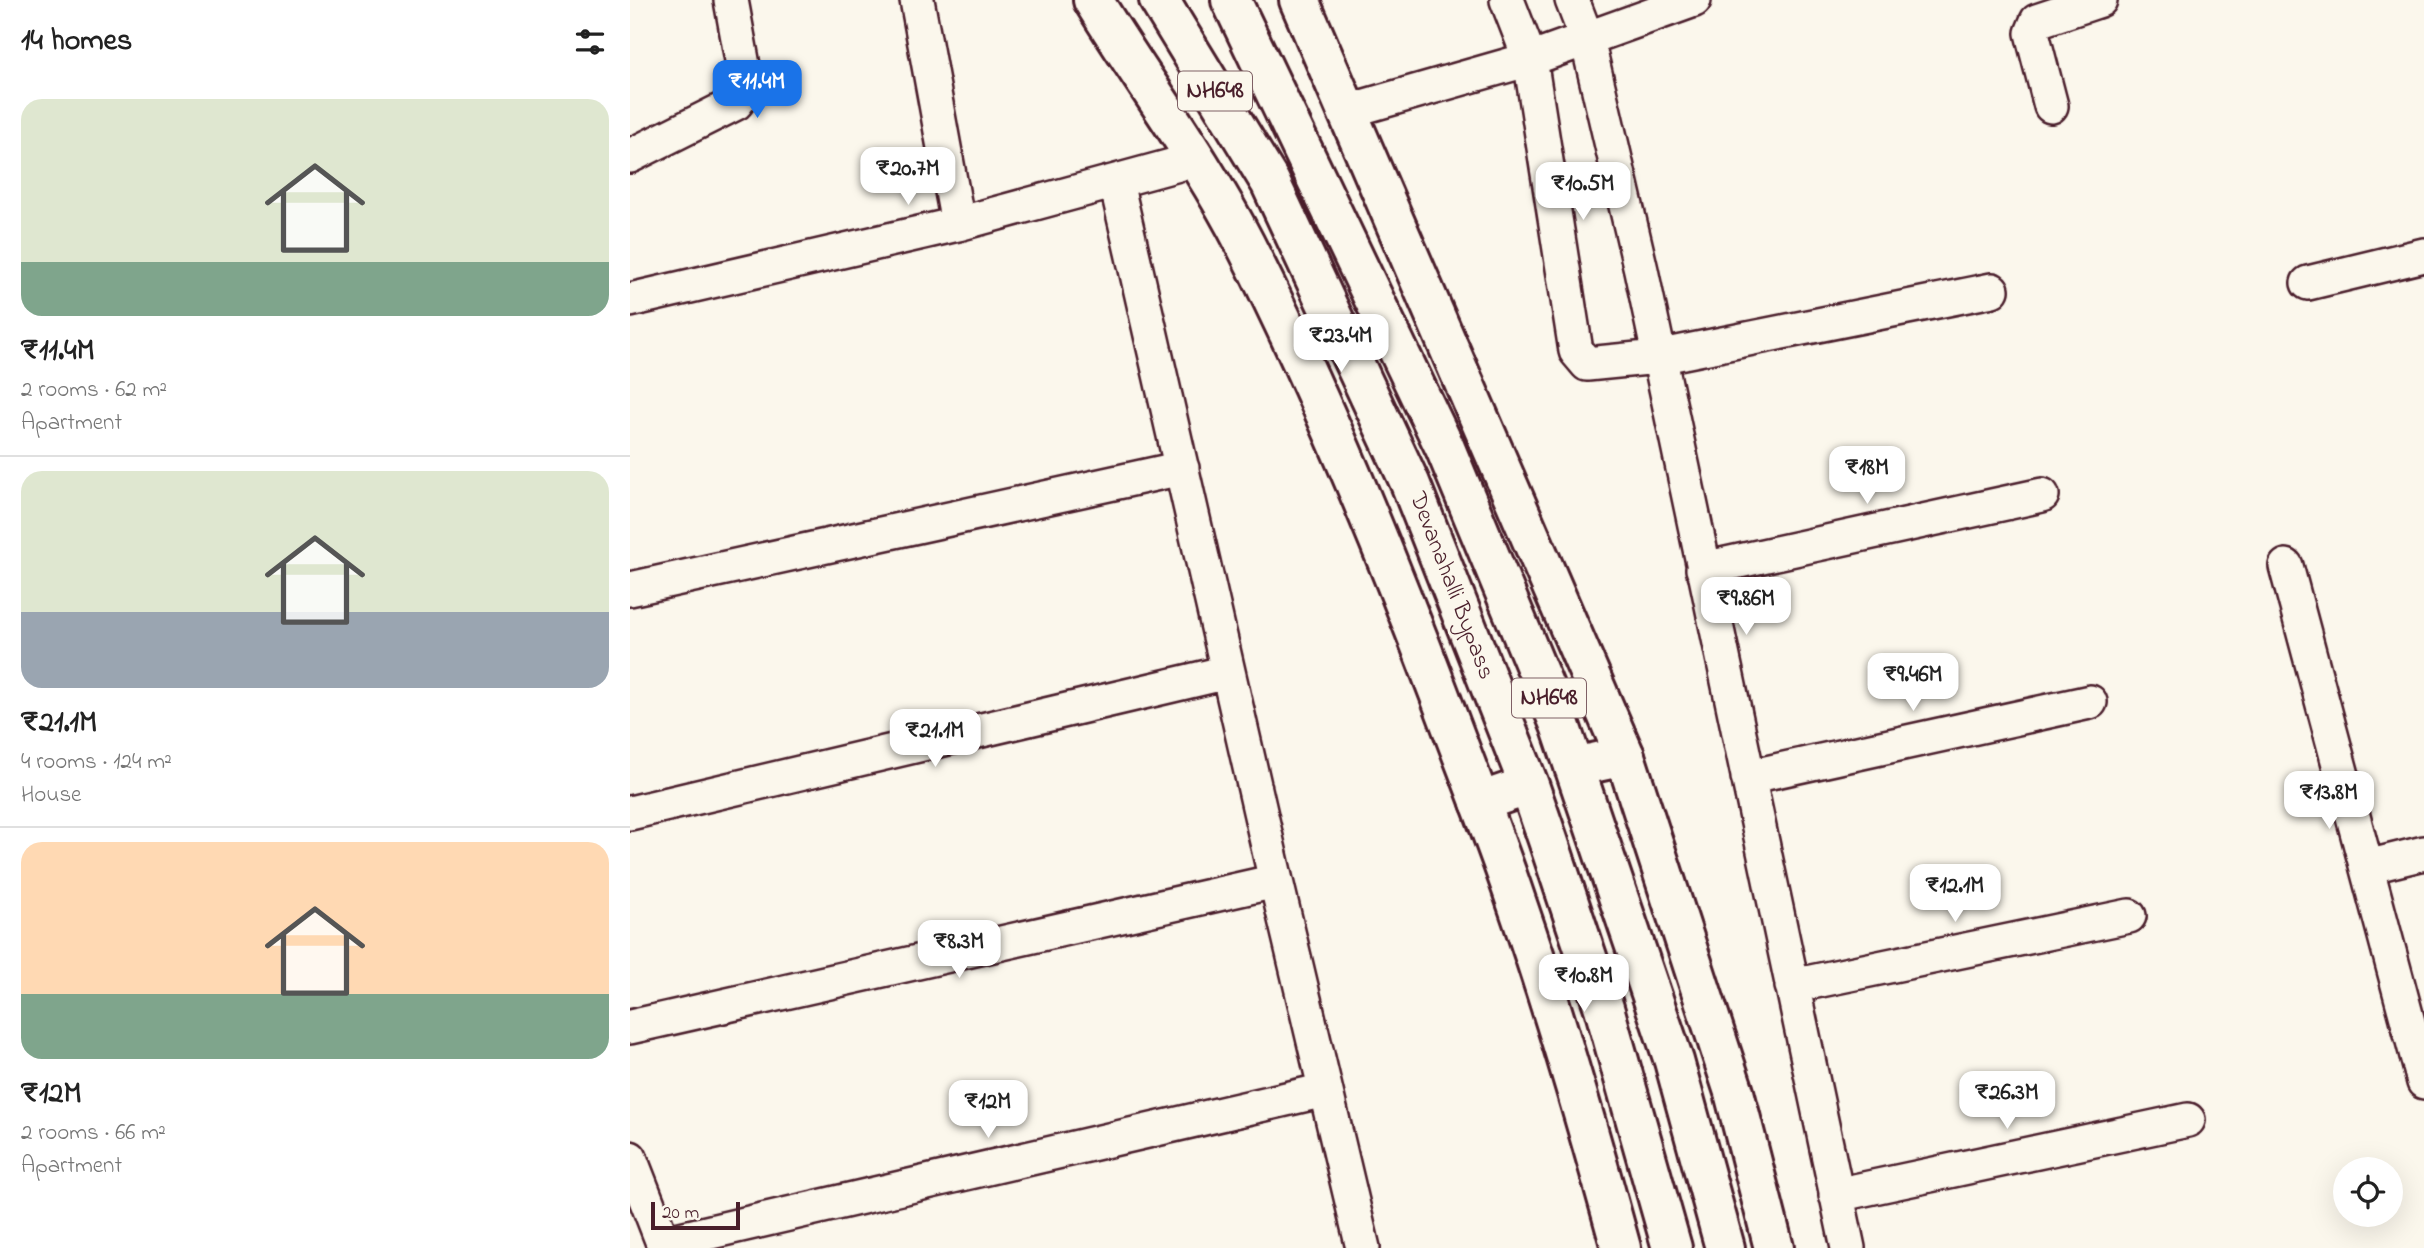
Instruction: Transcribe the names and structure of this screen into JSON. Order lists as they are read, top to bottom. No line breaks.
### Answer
{"streets":{"main road":["NH648","Devanahalli Bypass"]},"scale_bar":"20 m","page":{"heading":"14 homes","price":["₹11.4M","₹20.7M","₹10.5M","₹23.4M","₹18M","₹9.86M","₹9.46M","₹21.1M","₹13.8M","₹12.1M","₹8.3M","₹10.8M","₹26.3M","₹12M"],"list":[{"name":"₹11.4M","note":"2 rooms · 62 m² · Apartment"},{"name":"₹21.1M","note":"4 rooms · 124 m² · House"},{"name":"₹12M","note":"2 rooms · 66 m² · Apartment"}],"scale":"20 m"}}
